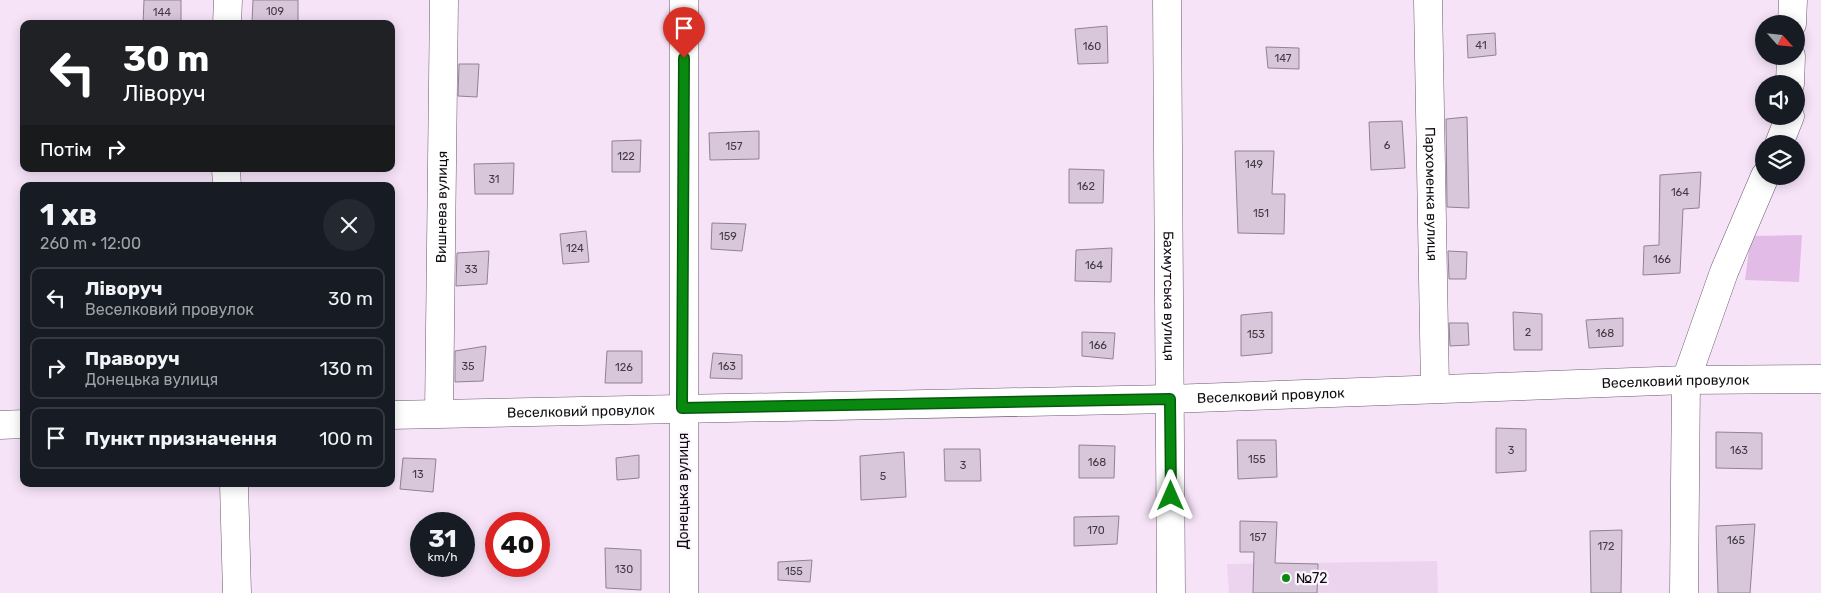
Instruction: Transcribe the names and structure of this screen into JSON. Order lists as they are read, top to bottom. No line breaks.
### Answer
{"streets":{"street":["Пархоменка вулиця","Вишнева вулиця","Бахмутська вулиця","Веселковий провулок","Донецька вулиця"]},"crossings":[["Пархоменка вулиця","Веселковий провулок"],["Вишнева вулиця","Веселковий провулок"],["Бахмутська вулиця","Веселковий провулок"],["Веселковий провулок","Донецька вулиця"]],"places":["№72"],"house_numbers":["109","144","41","160","147","6","157","122","149","31","162","164","151","159","124","166","164","33","2","168","153","166","35","163","126","3","163","155","168","3","13","5","170","157","165","172","130","155"],"north":"bottom right","page":{"turn":["30 m","Ліворуч"],"then":"Потім","heading":["1 хв","260 m · 12:00"],"list":[{"name":"Ліворуч","note":"Веселковий провулок","value":"30 m"},{"name":"Праворуч","note":"Донецька вулиця","value":"130 m"},{"name":"Пункт призначення","value":"100 m"}],"speed":"31 km/h","limit":"40"}}
